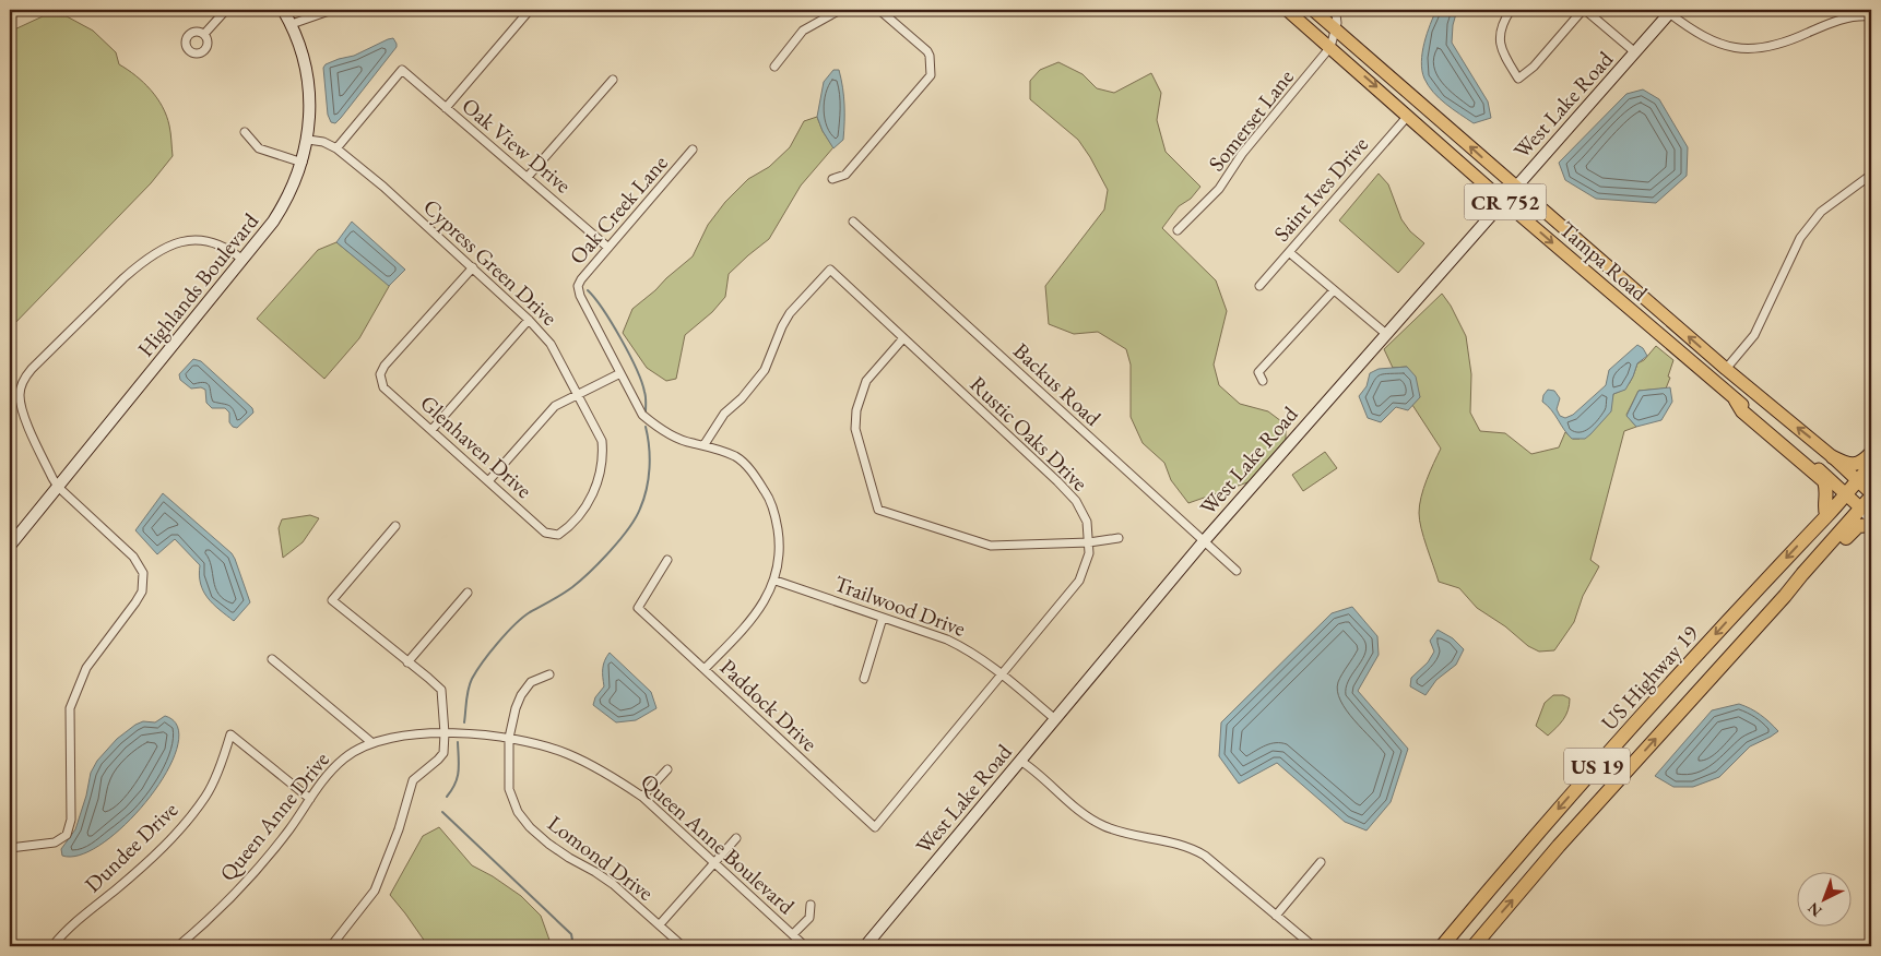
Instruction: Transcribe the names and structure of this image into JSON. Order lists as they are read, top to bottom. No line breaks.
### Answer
{"streets":{"highway":["US Highway 19","US 19"],"main road":["CR 752","Tampa Road"],"street":["West Lake Road","Somerset Lane","Oak View Drive","Saint Ives Drive","Oak Creek Lane","Cypress Green Drive","Highlands Boulevard","Backus Road","Rustic Oaks Drive","Glenhaven Drive","Trailwood Drive","Paddock Drive","Queen Anne Drive","Queen Anne Boulevard","Dundee Drive","Lomond Drive"]},"crossings":[["West Lake Road","Tampa Road"],["West Lake Road","Backus Road"],["West Lake Road","Trailwood Drive"],["Somerset Lane","Tampa Road"],["Oak View Drive","Oak Creek Lane"],["Oak View Drive","Cypress Green Drive"],["Saint Ives Drive","Tampa Road"],["Oak Creek Lane","Rustic Oaks Drive"],["Oak Creek Lane","Trailwood Drive"],["Oak Creek Lane","Paddock Drive"],["Tampa Road","US Highway 19"],["Cypress Green Drive","Highlands Boulevard"],["Cypress Green Drive","Glenhaven Drive"],["Rustic Oaks Drive","Trailwood Drive"],["Rustic Oaks Drive","Paddock Drive"],["Queen Anne Drive","Queen Anne Boulevard"],["Queen Anne Drive","Dundee Drive"],["Queen Anne Boulevard","Lomond Drive"]],"north":"bottom left"}
